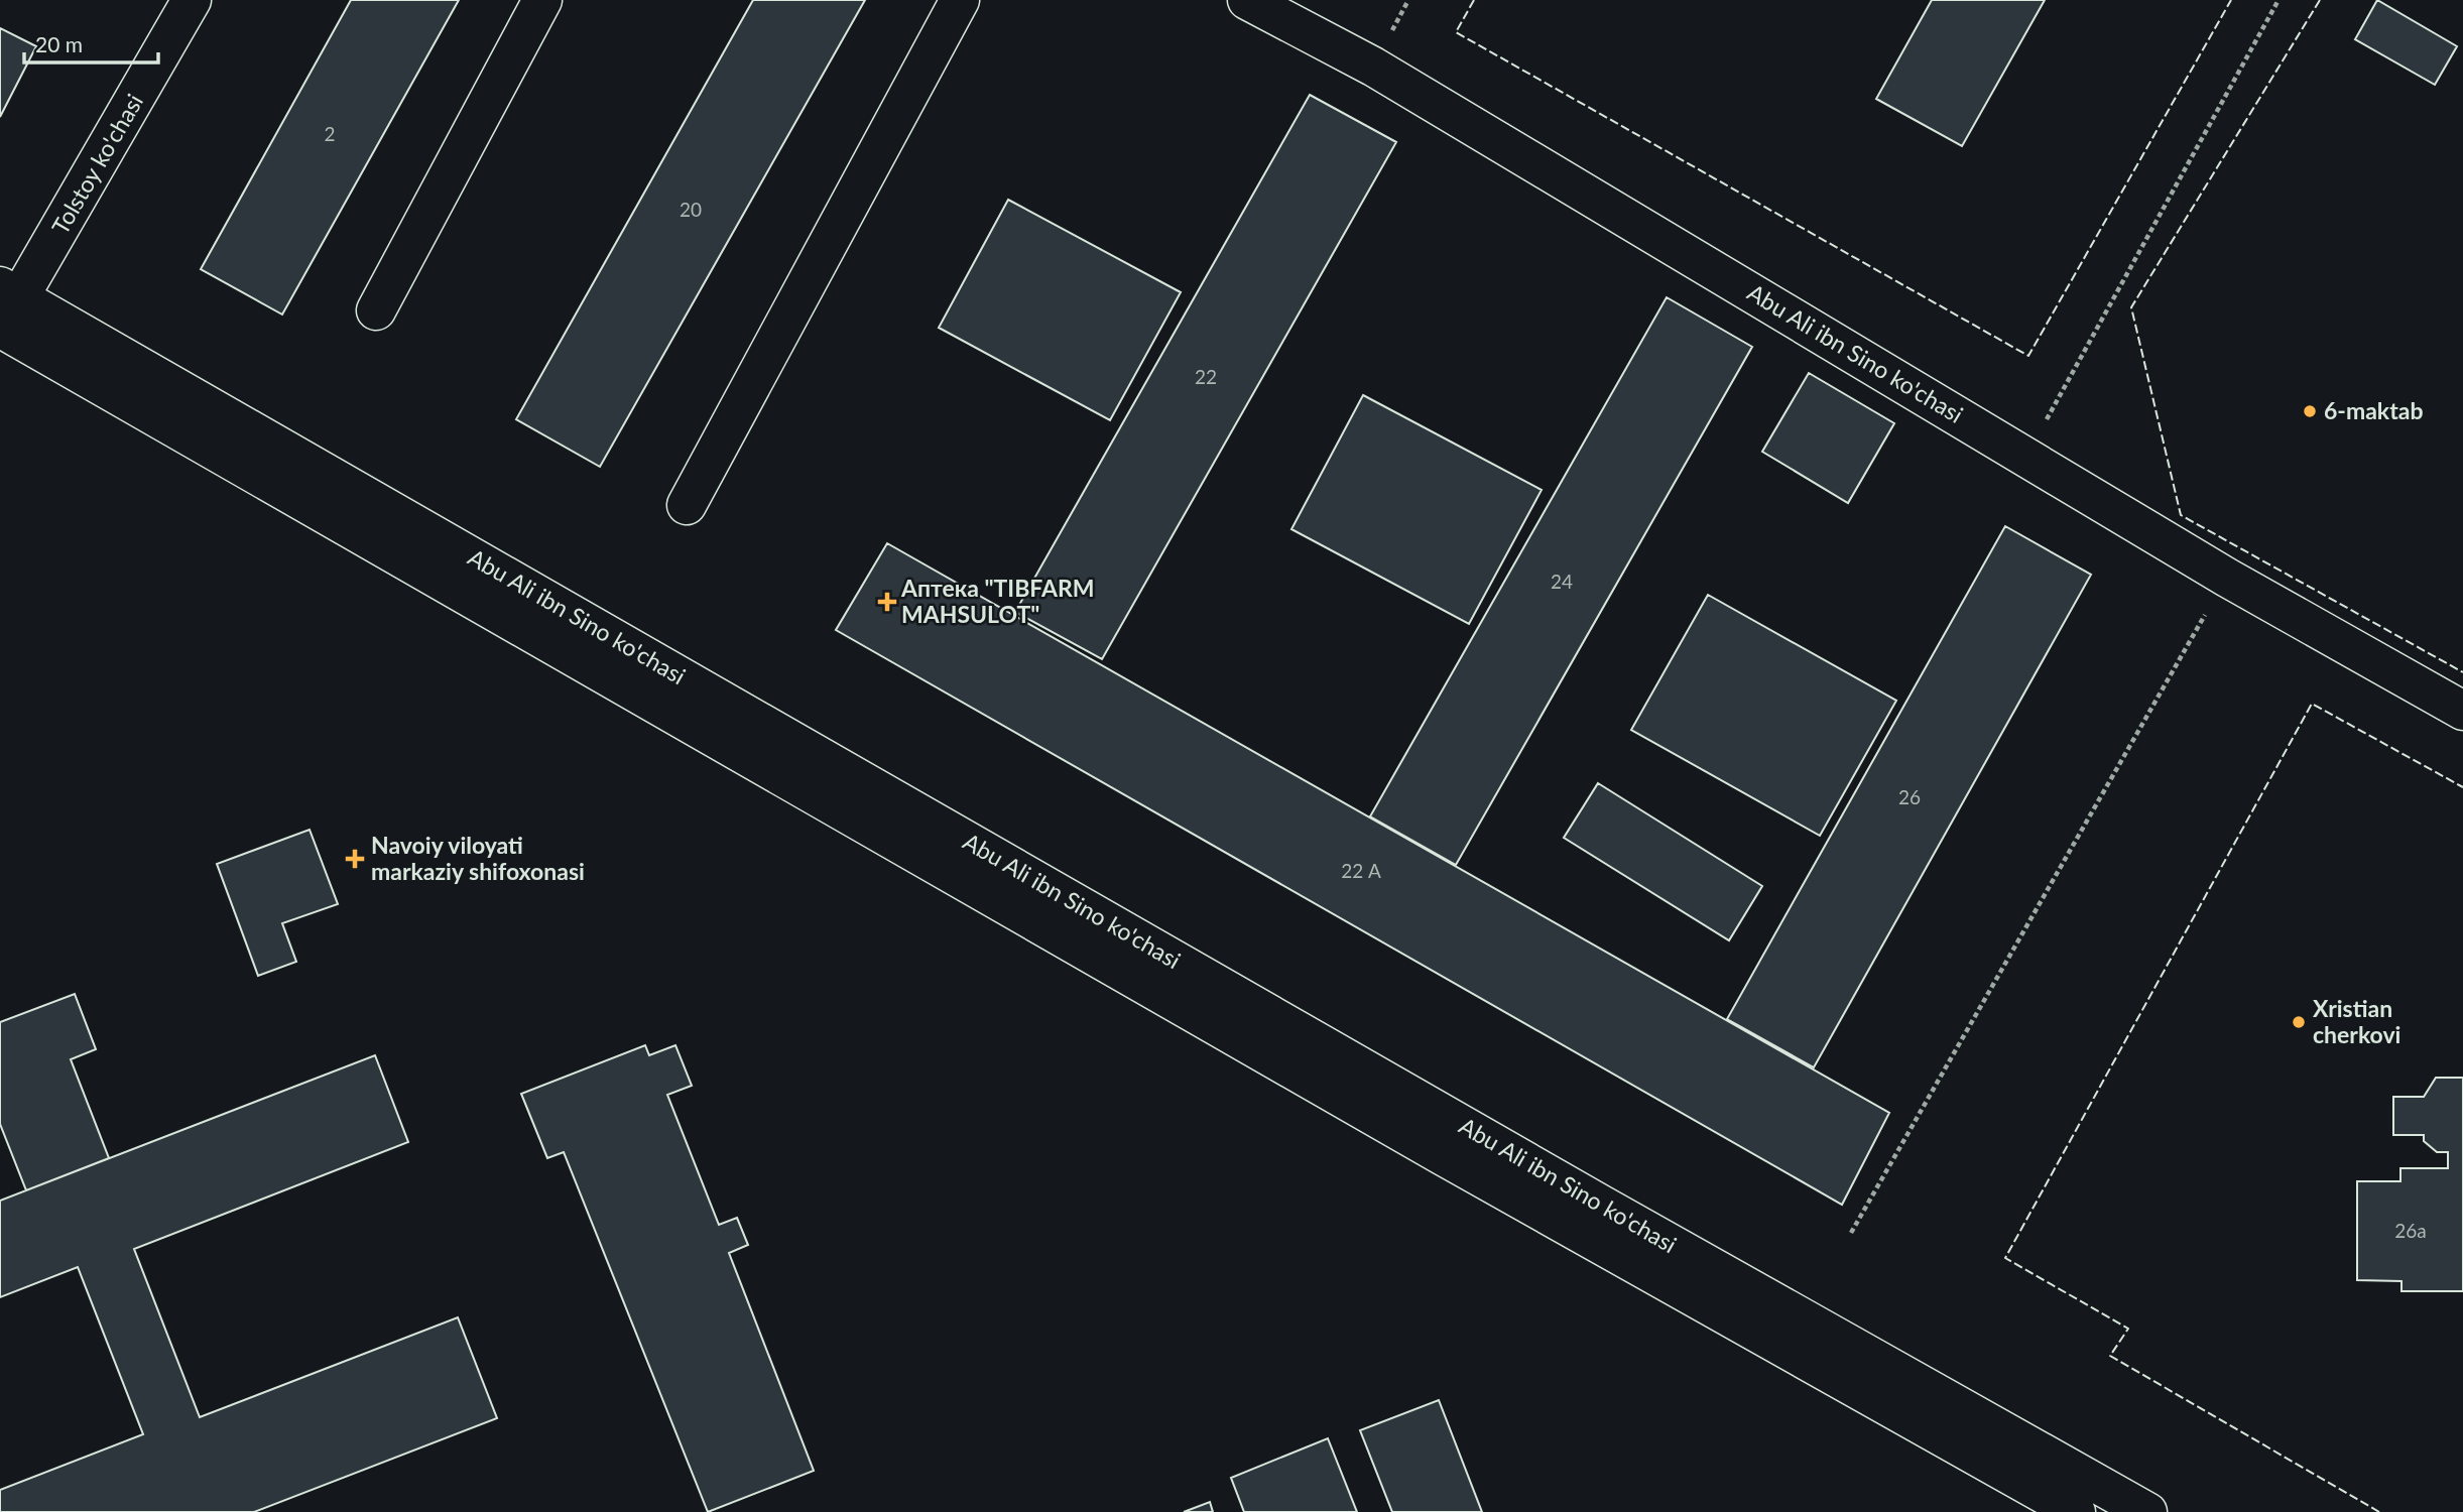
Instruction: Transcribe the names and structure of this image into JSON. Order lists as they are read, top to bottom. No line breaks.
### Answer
{"streets":{"street":["Tolstoy ko'chasi","Abu Ali ibn Sino ko'chasi"]},"crossings":[["Tolstoy ko'chasi","Abu Ali ibn Sino ko'chasi"]],"places":{"other":["6-maktab","Xristian cherkovi"],"health":["Аптека \"TIBFARM MAHSULOT\"","Navoiy viloyati markaziy shifoxonasi"]},"house_numbers":["2","20","22","24","26","22 А","26а"],"scale_bar":"20 m"}
